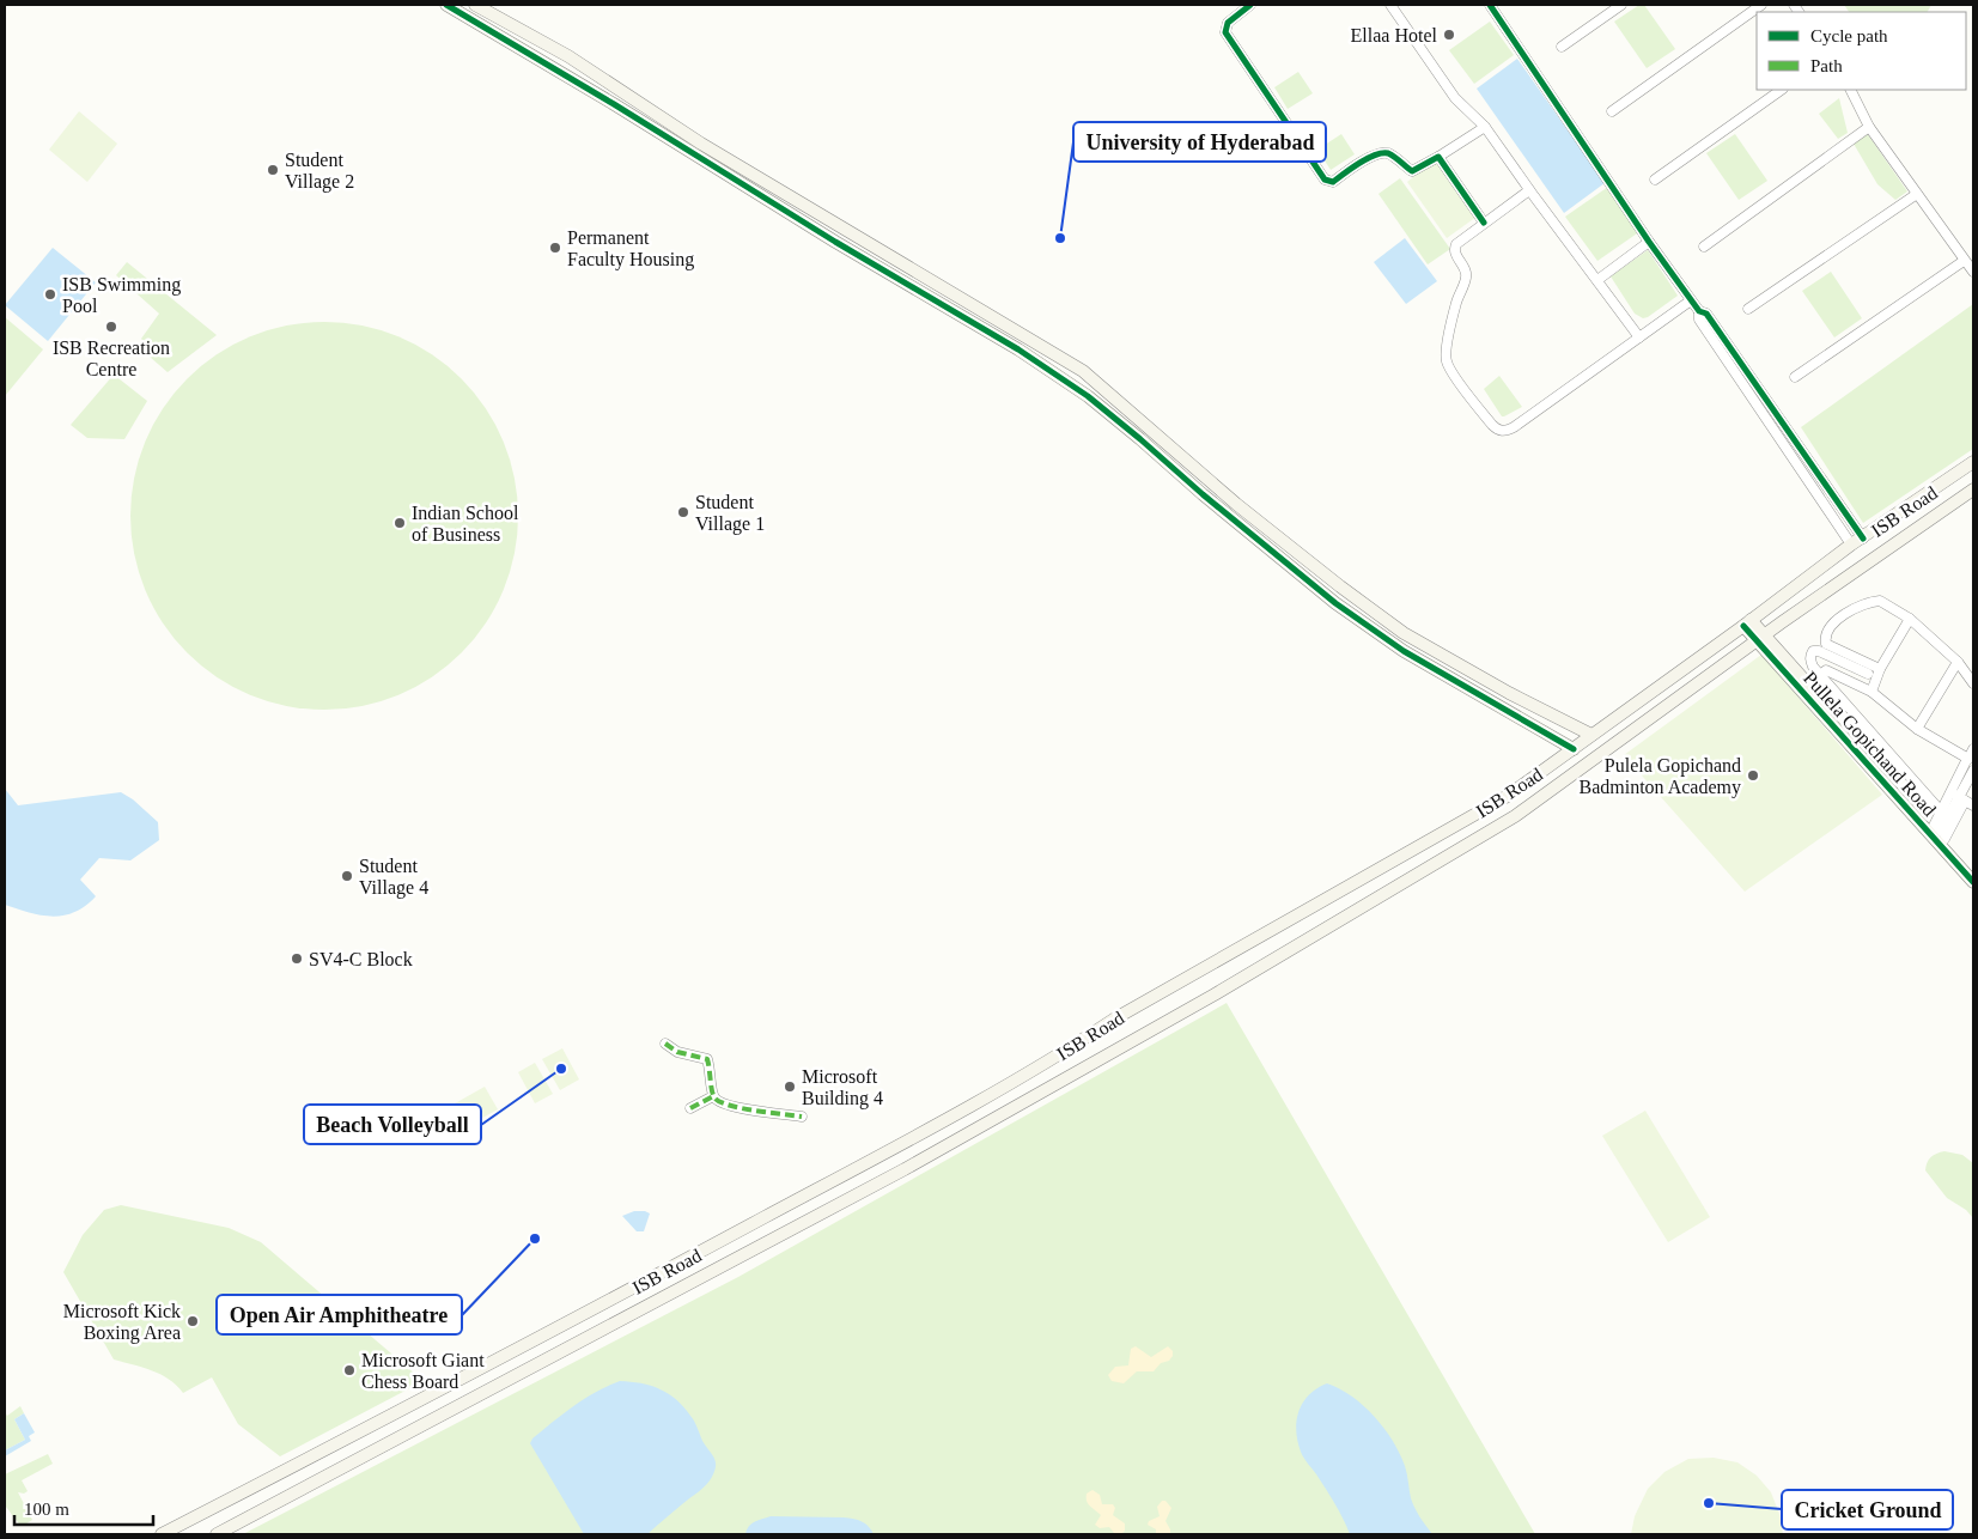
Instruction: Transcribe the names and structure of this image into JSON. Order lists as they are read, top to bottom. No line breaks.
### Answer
{"streets":{"main road":["ISB Road","Pullela Gopichand Road"]},"crossings":[["ISB Road","Pullela Gopichand Road"]],"places":["Ellaa Hotel","Student Village 2","University of Hyderabad","Permanent Faculty Housing","ISB Swimming Pool","ISB Recreation Centre","Student Village 1","Indian School of Business","Pulela Gopichand Badminton Academy","Student Village 4","SV4-C Block","Beach Volleyball","Microsoft Building 4","Open Air Amphitheatre","Microsoft Kick Boxing Area","Microsoft Giant Chess Board","Cricket Ground"],"legend":["Cycle path","Path"],"scale_bar":"100 m"}
